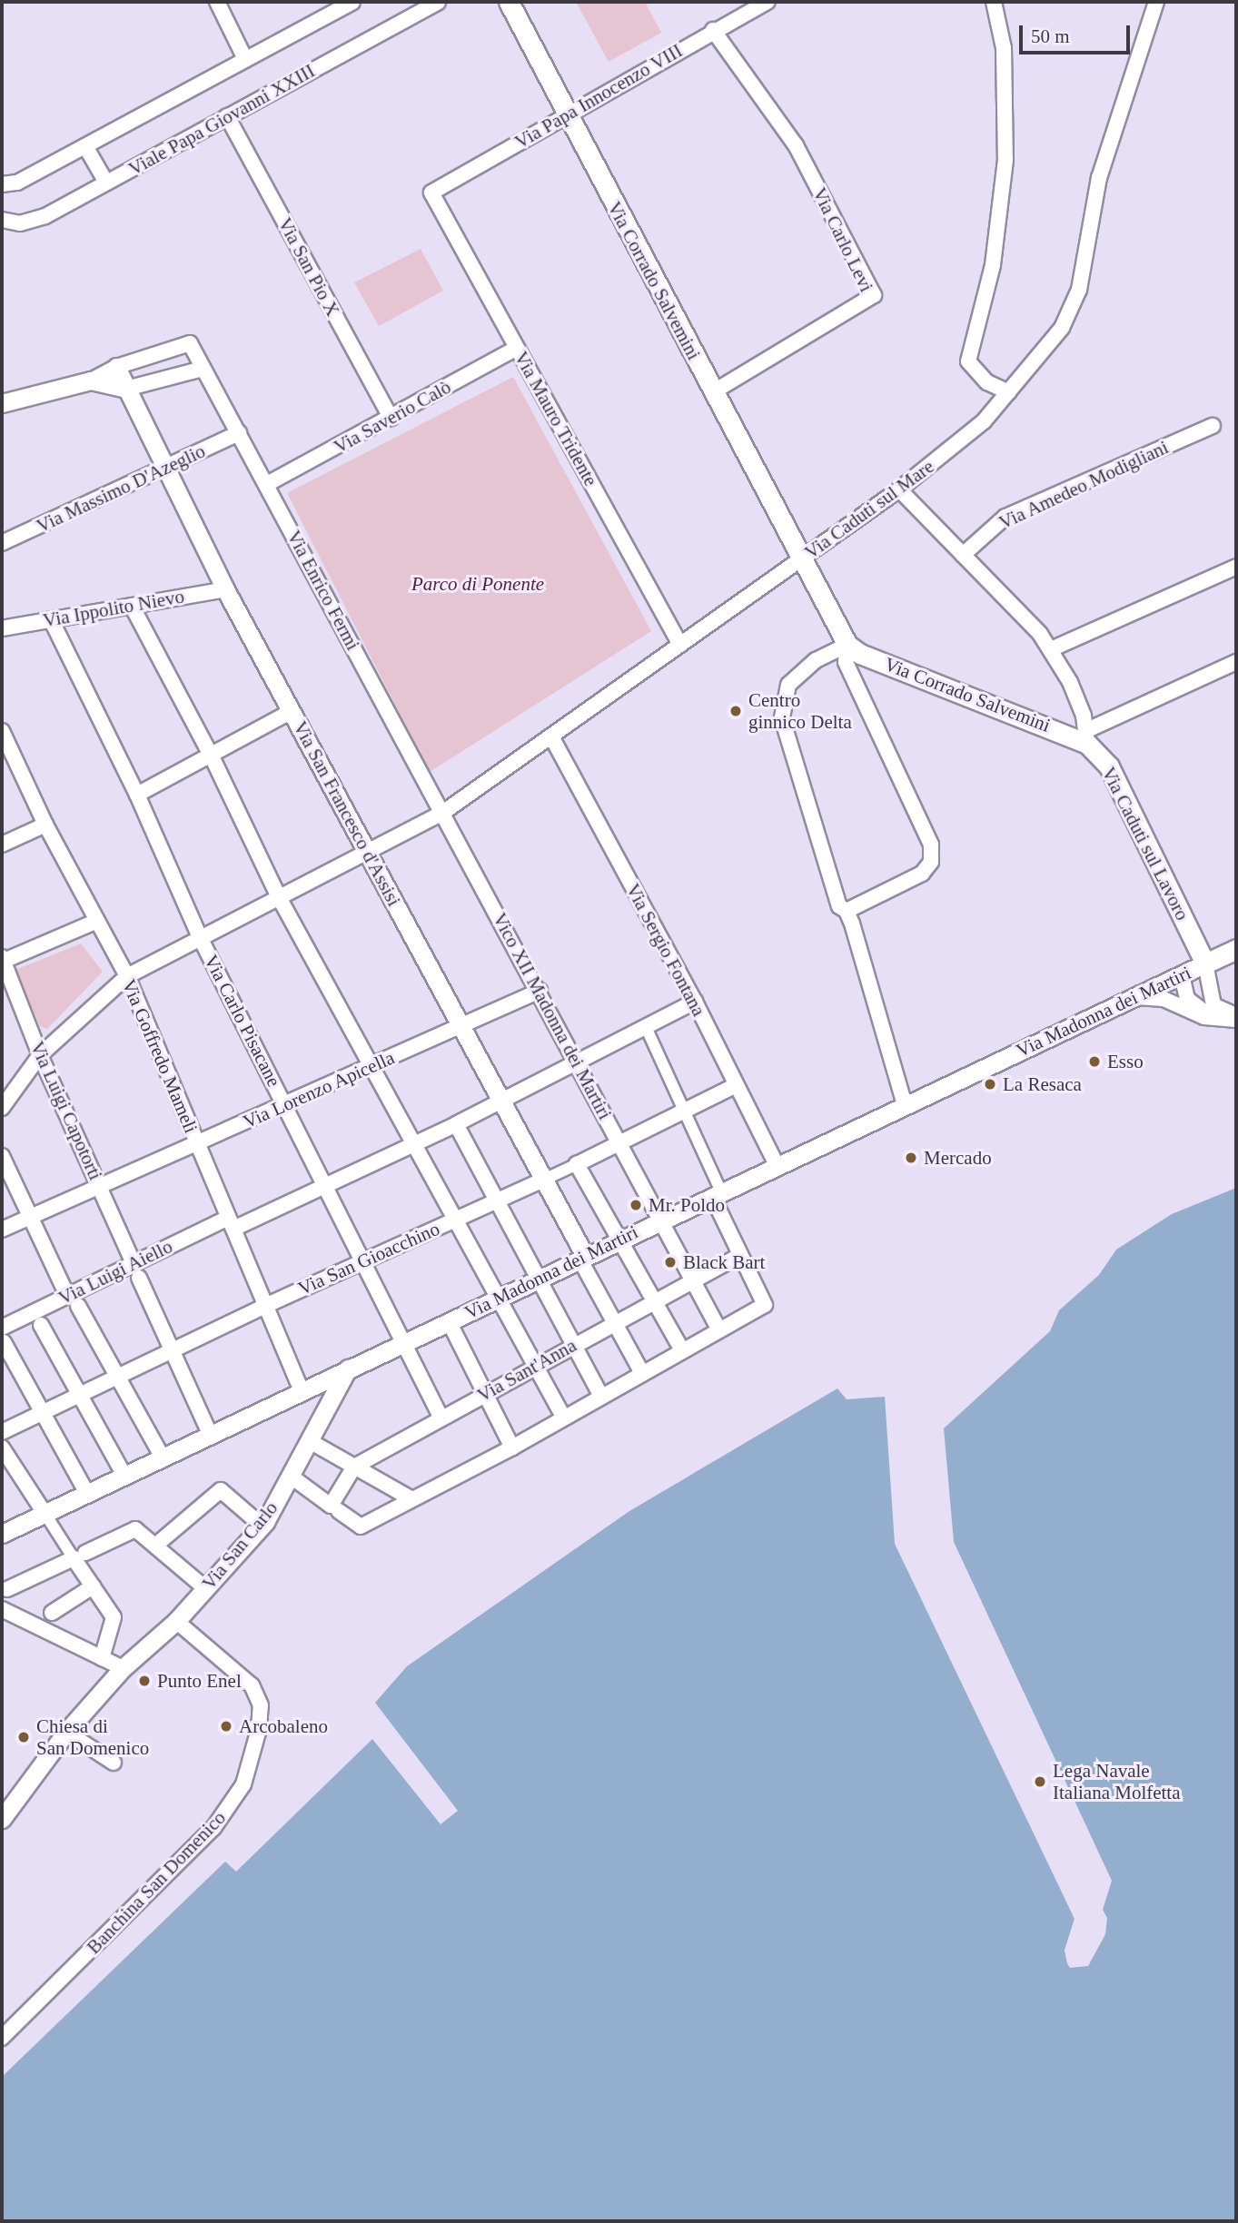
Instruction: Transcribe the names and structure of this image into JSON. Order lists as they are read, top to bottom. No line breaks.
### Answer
{"streets":{"main road":["Via Corrado Salvemini","Via Caduti sul Lavoro"],"street":["Via Papa Innocenzo VIII","Viale Papa Giovanni XXIII","Via Carlo Levi","Via San Pio X","Via Saverio Calò","Via Mauro Tridente","Via Amedeo Modigliani","Via Massimo D'Azeglio","Via Caduti sul Mare","Via Enrico Fermi","Via Ippolito Nievo","Via San Francesco d'Assisi","Via Sergio Fontana","Via Madonna dei Martiri","Vico XII Madonna dei Martiri","Via Carlo Pisacane","Via Goffredo Mameli","Via Lorenzo Apicella","Via Luigi Capotorti","Via San Gioacchino","Via Luigi Aiello","Via Sant'Anna","Via San Carlo","Banchina San Domenico"]},"crossings":[["Via Papa Innocenzo VIII","Via Carlo Levi"],["Via Papa Innocenzo VIII","Via Corrado Salvemini"],["Via Papa Innocenzo VIII","Via Mauro Tridente"],["Viale Papa Giovanni XXIII","Via San Pio X"],["Via Carlo Levi","Via Corrado Salvemini"],["Via San Pio X","Via Saverio Calò"],["Via Corrado Salvemini","Via Caduti sul Mare"],["Via Corrado Salvemini","Via Caduti sul Lavoro"],["Via Saverio Calò","Via Mauro Tridente"],["Via Saverio Calò","Via Enrico Fermi"],["Via Mauro Tridente","Via Caduti sul Mare"],["Via Amedeo Modigliani","Via Caduti sul Lavoro"],["Via Massimo D'Azeglio","Via Enrico Fermi"],["Via Massimo D'Azeglio","Via San Francesco d'Assisi"],["Via Caduti sul Mare","Via Enrico Fermi"],["Via Caduti sul Mare","Via San Francesco d'Assisi"],["Via Caduti sul Mare","Via Caduti sul Lavoro"],["Via Caduti sul Mare","Via Sergio Fontana"],["Via Caduti sul Mare","Vico XII Madonna dei Martiri"],["Via Caduti sul Mare","Via Carlo Pisacane"],["Via Caduti sul Mare","Via Goffredo Mameli"],["Via Caduti sul Mare","Via Luigi Capotorti"],["Via Enrico Fermi","Via San Francesco d'Assisi"],["Via Enrico Fermi","Vico XII Madonna dei Martiri"],["Via Ippolito Nievo","Via San Francesco d'Assisi"],["Via Ippolito Nievo","Via Carlo Pisacane"],["Via San Francesco d'Assisi","Via Madonna dei Martiri"],["Via San Francesco d'Assisi","Via Lorenzo Apicella"],["Via San Francesco d'Assisi","Via San Gioacchino"],["Via San Francesco d'Assisi","Via Luigi Aiello"],["Via Caduti sul Lavoro","Via Madonna dei Martiri"],["Via Sergio Fontana","Via Madonna dei Martiri"],["Via Sergio Fontana","Via San Gioacchino"],["Via Sergio Fontana","Via Luigi Aiello"],["Via Madonna dei Martiri","Vico XII Madonna dei Martiri"],["Via Madonna dei Martiri","Via Carlo Pisacane"],["Via Madonna dei Martiri","Via Goffredo Mameli"],["Via Madonna dei Martiri","Via San Carlo"],["Vico XII Madonna dei Martiri","Via Lorenzo Apicella"],["Vico XII Madonna dei Martiri","Via San Gioacchino"],["Vico XII Madonna dei Martiri","Via Luigi Aiello"],["Vico XII Madonna dei Martiri","Via Sant'Anna"],["Via Carlo Pisacane","Via Lorenzo Apicella"],["Via Carlo Pisacane","Via San Gioacchino"],["Via Carlo Pisacane","Via Luigi Aiello"],["Via Carlo Pisacane","Via Sant'Anna"],["Via Goffredo Mameli","Via Lorenzo Apicella"],["Via Goffredo Mameli","Via San Gioacchino"],["Via Goffredo Mameli","Via Luigi Aiello"],["Via Lorenzo Apicella","Via Luigi Capotorti"],["Via Luigi Capotorti","Via Luigi Aiello"],["Via San Carlo","Banchina San Domenico"]],"parks":["Parco di Ponente"],"places":["Centro ginnico Delta","Esso","La Resaca","Mercado","Mr. Poldo","Black Bart","Punto Enel","Arcobaleno","Chiesa di San Domenico","Lega Navale Italiana Molfetta"],"scale_bar":"50 m"}
